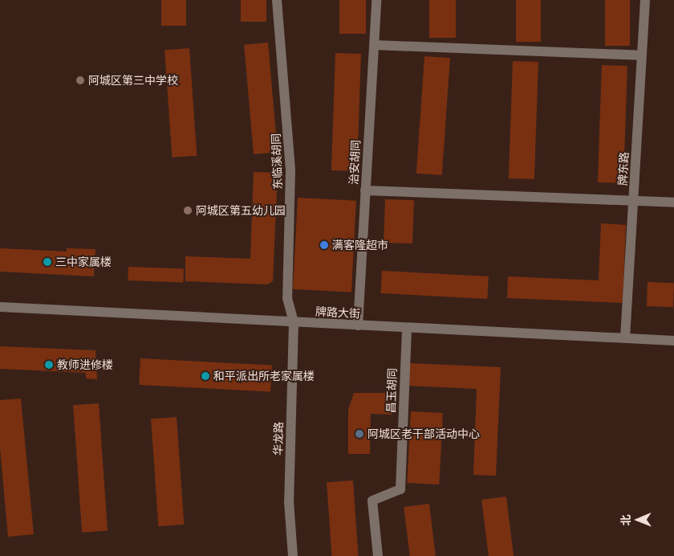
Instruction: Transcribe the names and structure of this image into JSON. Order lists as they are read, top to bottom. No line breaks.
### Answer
{"streets":{"street":["东临溪胡同","治安胡同","牌东路","牌路大街","昌玉胡同","华龙路"]},"crossings":[["东临溪胡同","牌路大街"],["东临溪胡同","华龙路"],["治安胡同","牌路大街"],["牌东路","牌路大街"],["牌路大街","昌玉胡同"],["牌路大街","华龙路"]],"places":["阿城区第三中学校","阿城区第五幼儿园","满客隆超市","三中家属楼","教师进修楼","和平派出所老家属楼","阿城区老干部活动中心"],"north":"left"}
